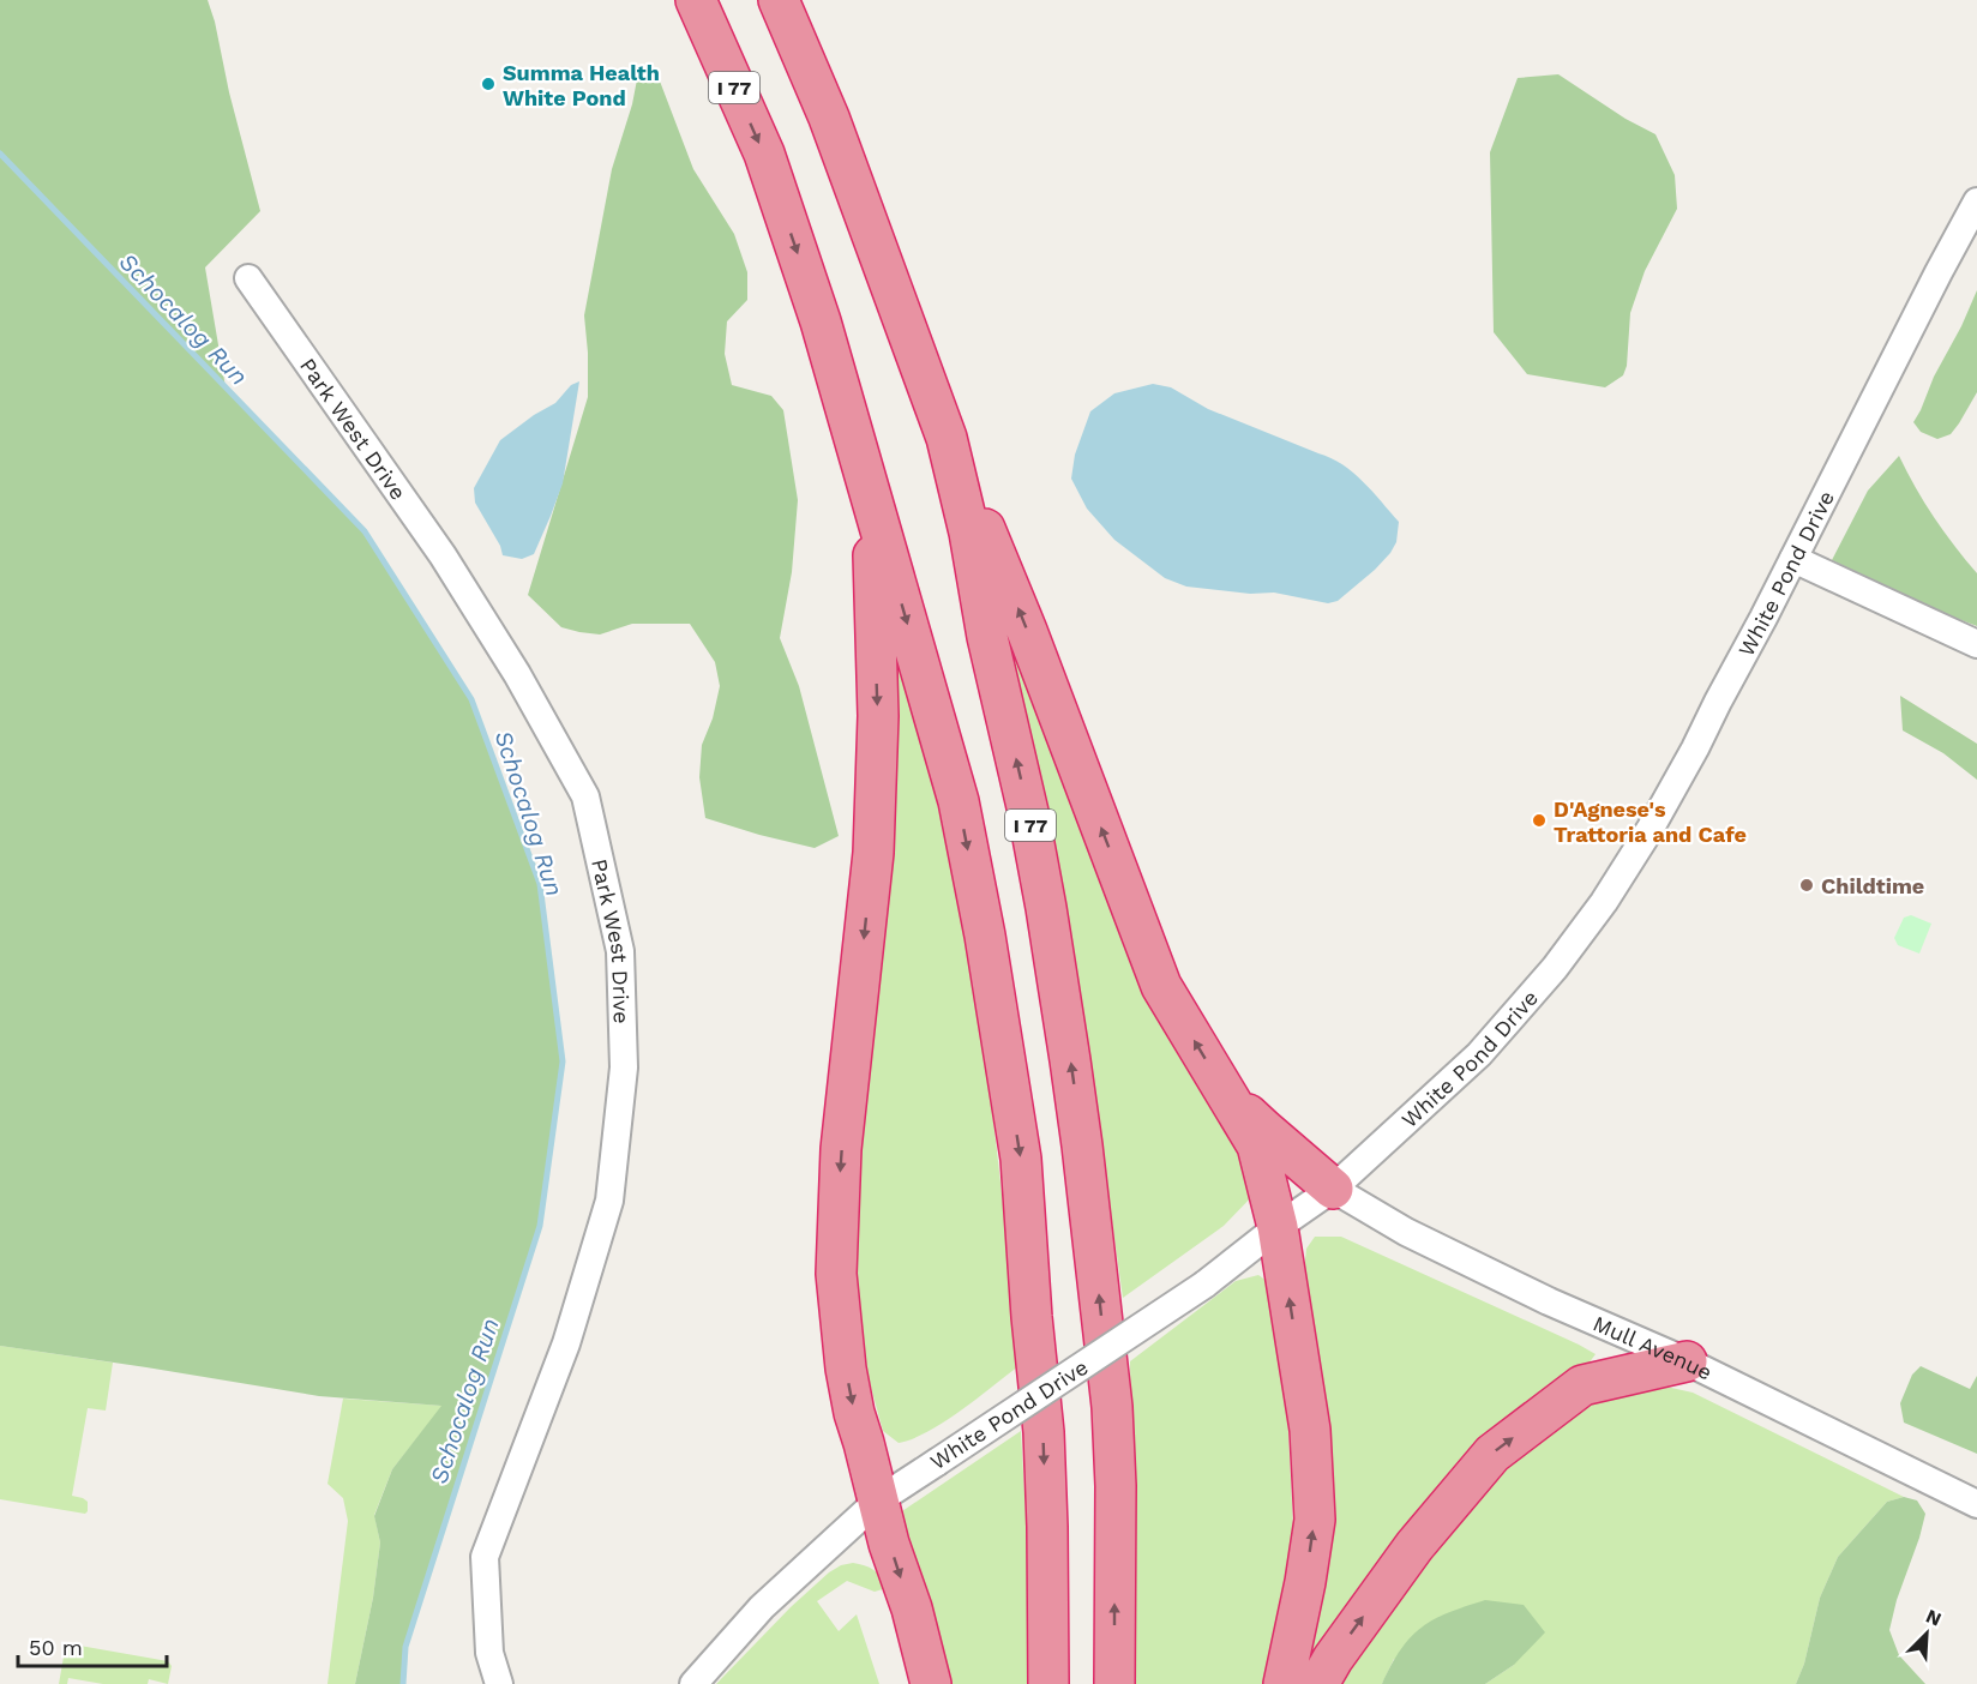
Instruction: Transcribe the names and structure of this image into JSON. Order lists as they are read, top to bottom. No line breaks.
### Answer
{"streets":{"highway":["I 77"],"street":["Park West Drive","White Pond Drive","Mull Avenue"]},"crossings":[["White Pond Drive","Mull Avenue"]],"water":["Schocalog Run"],"places":["Summa Health White Pond","D'Agnese's Trattoria and Cafe","Childtime"],"scale_bar":"50 m","north":"top right"}
